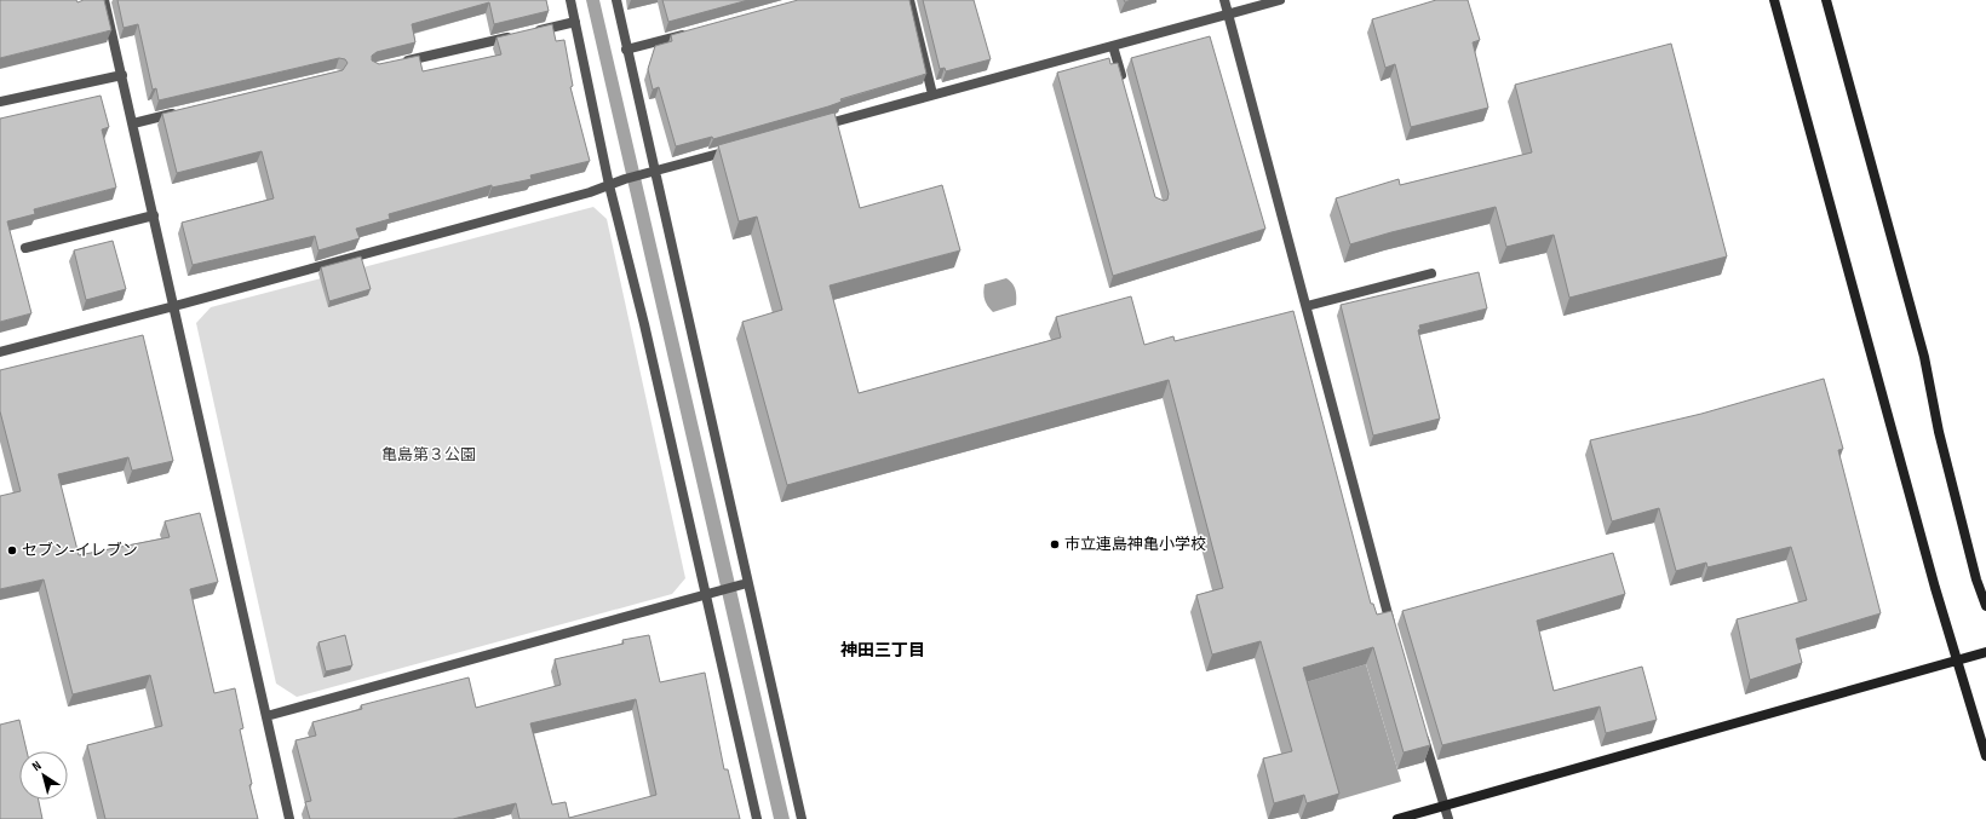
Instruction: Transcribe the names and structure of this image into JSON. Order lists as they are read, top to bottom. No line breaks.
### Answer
{"districts":["神田三丁目"],"parks":["亀島第３公園"],"places":["市立連島神亀小学校","セブン-イレブン"],"north":"top left"}
